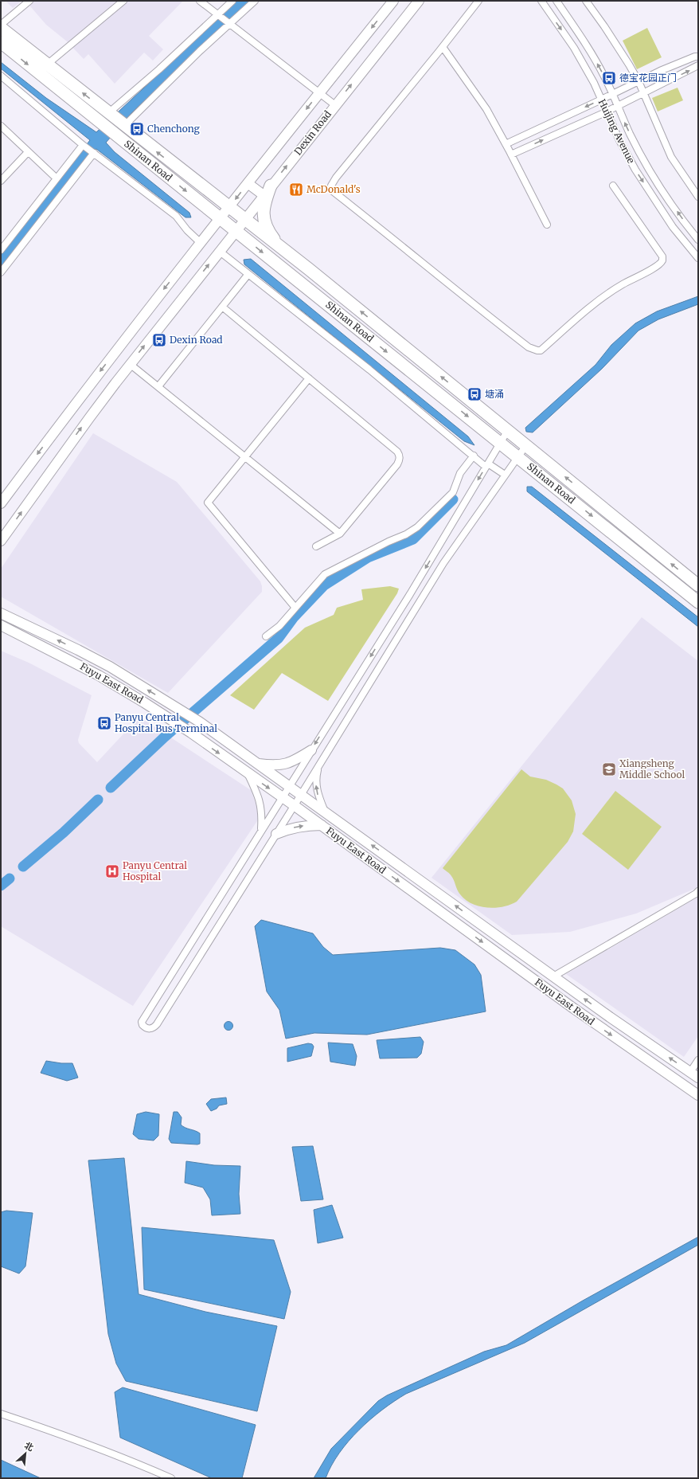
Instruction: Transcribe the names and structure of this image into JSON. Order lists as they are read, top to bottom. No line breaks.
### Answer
{"streets":{"highway":["Shinan Road"],"street":["Huijing Avenue","Dexin Road","Fuyu East Road"]},"crossings":[["Dexin Road","Shinan Road"]],"places":{"bus stop":["德宝花园正门","Chenchong","Dexin Road","塘涌","Panyu Central Hospital Bus Terminal"],"restaurant":["McDonald's"],"school or university":["Xiangsheng Middle School"],"hospital":["Panyu Central Hospital"]},"north":"top right"}
